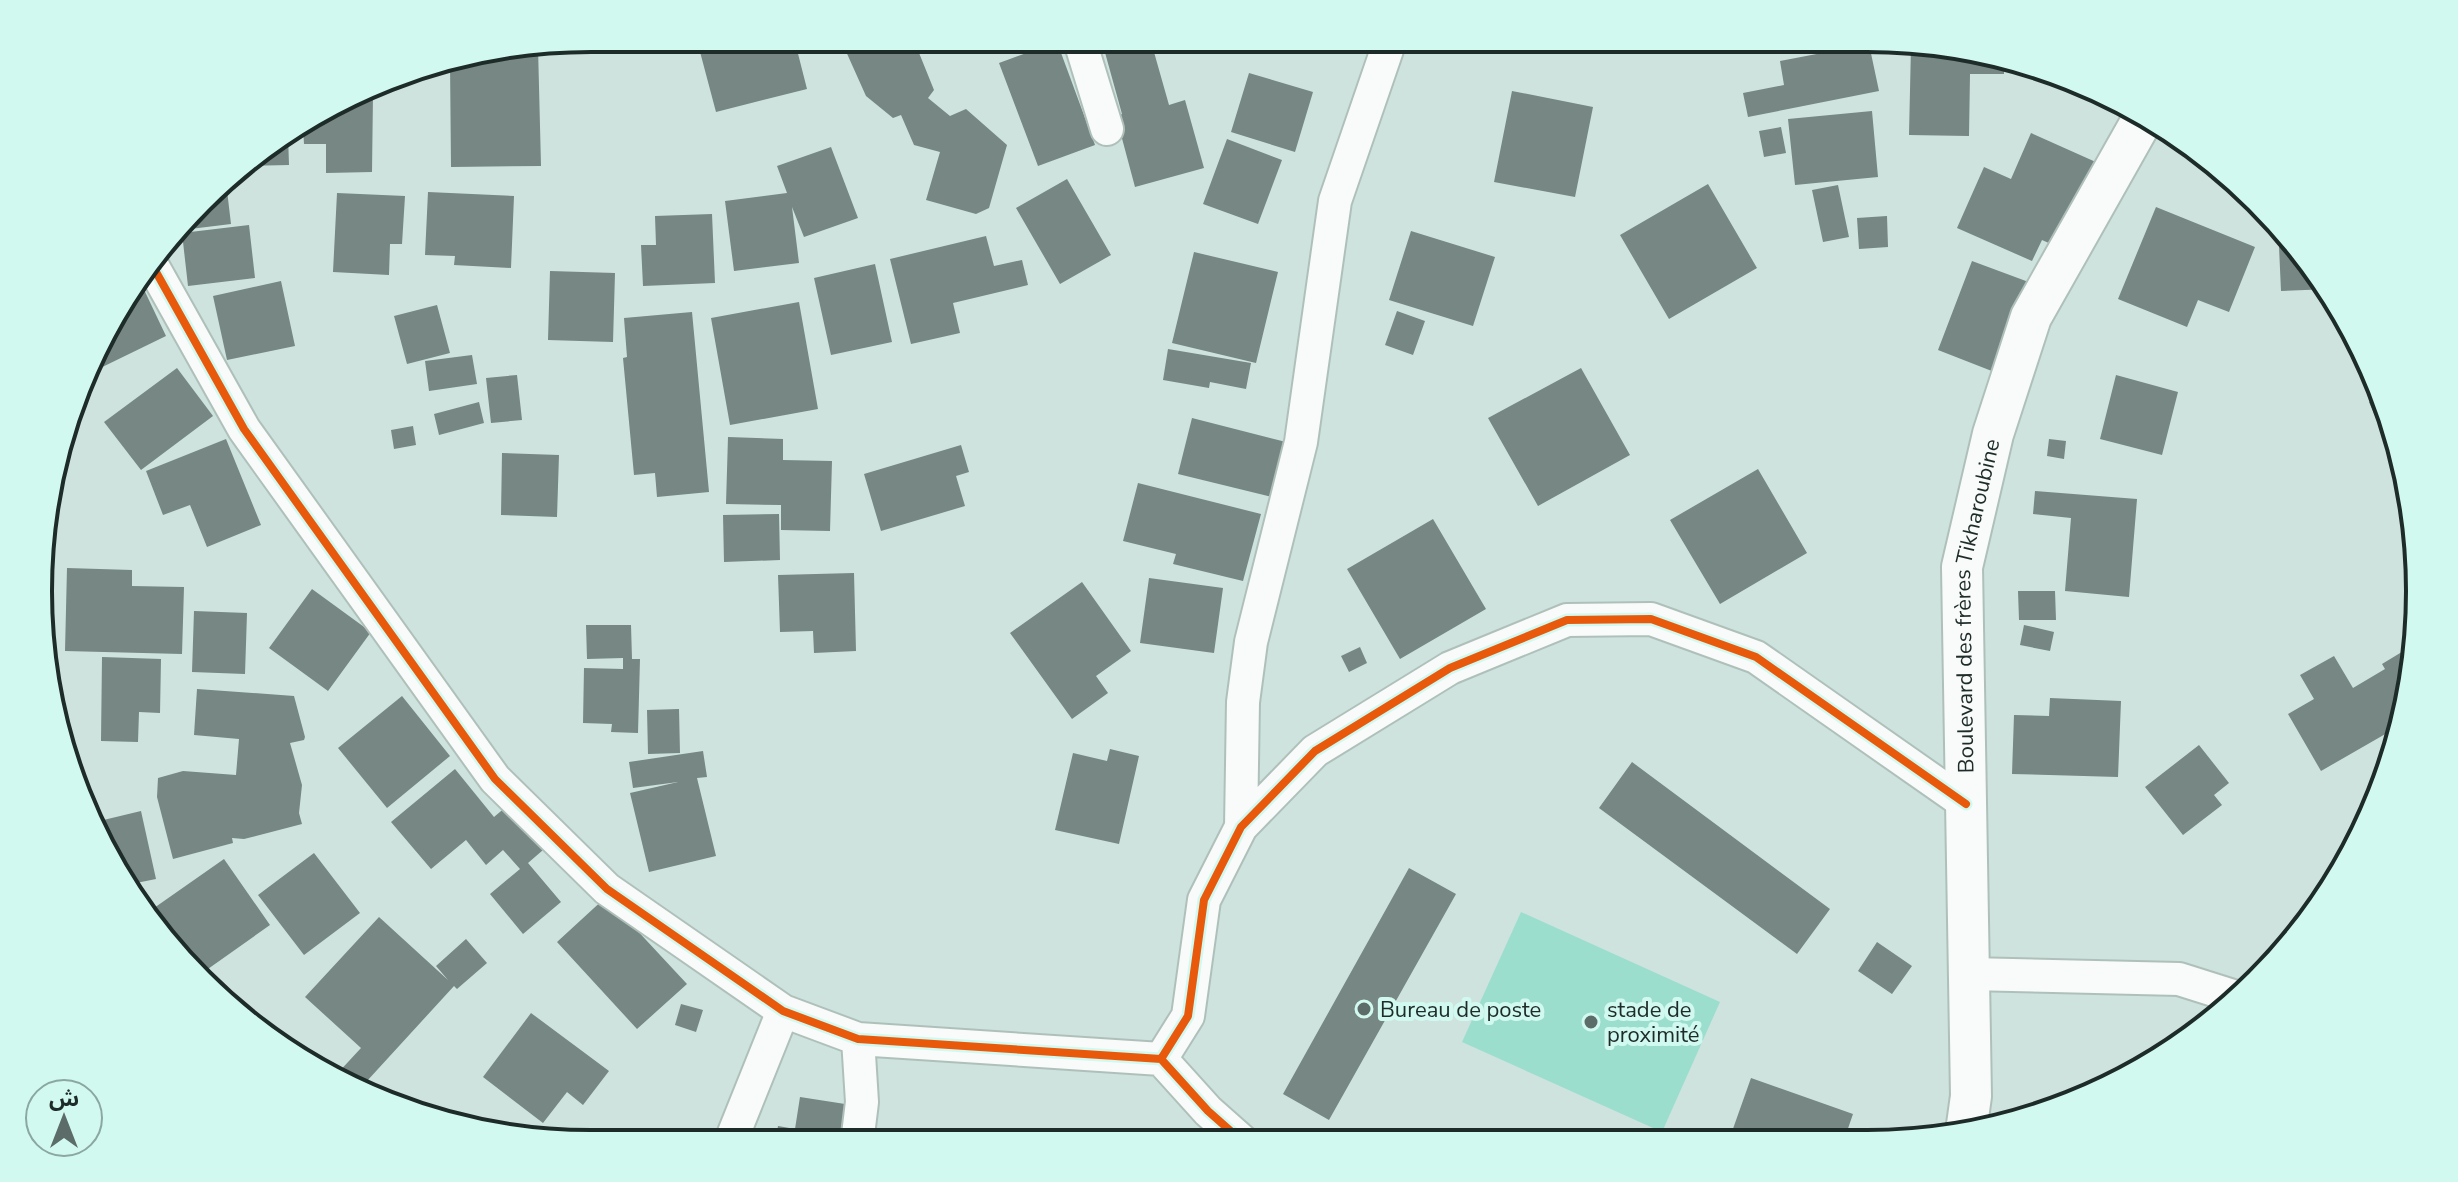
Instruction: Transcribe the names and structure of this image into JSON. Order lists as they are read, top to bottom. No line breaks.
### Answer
{"streets":{"street":["Boulevard des frères Tikharoubine"]},"places":["Bureau de poste","stade de proximité"],"north":"top"}
